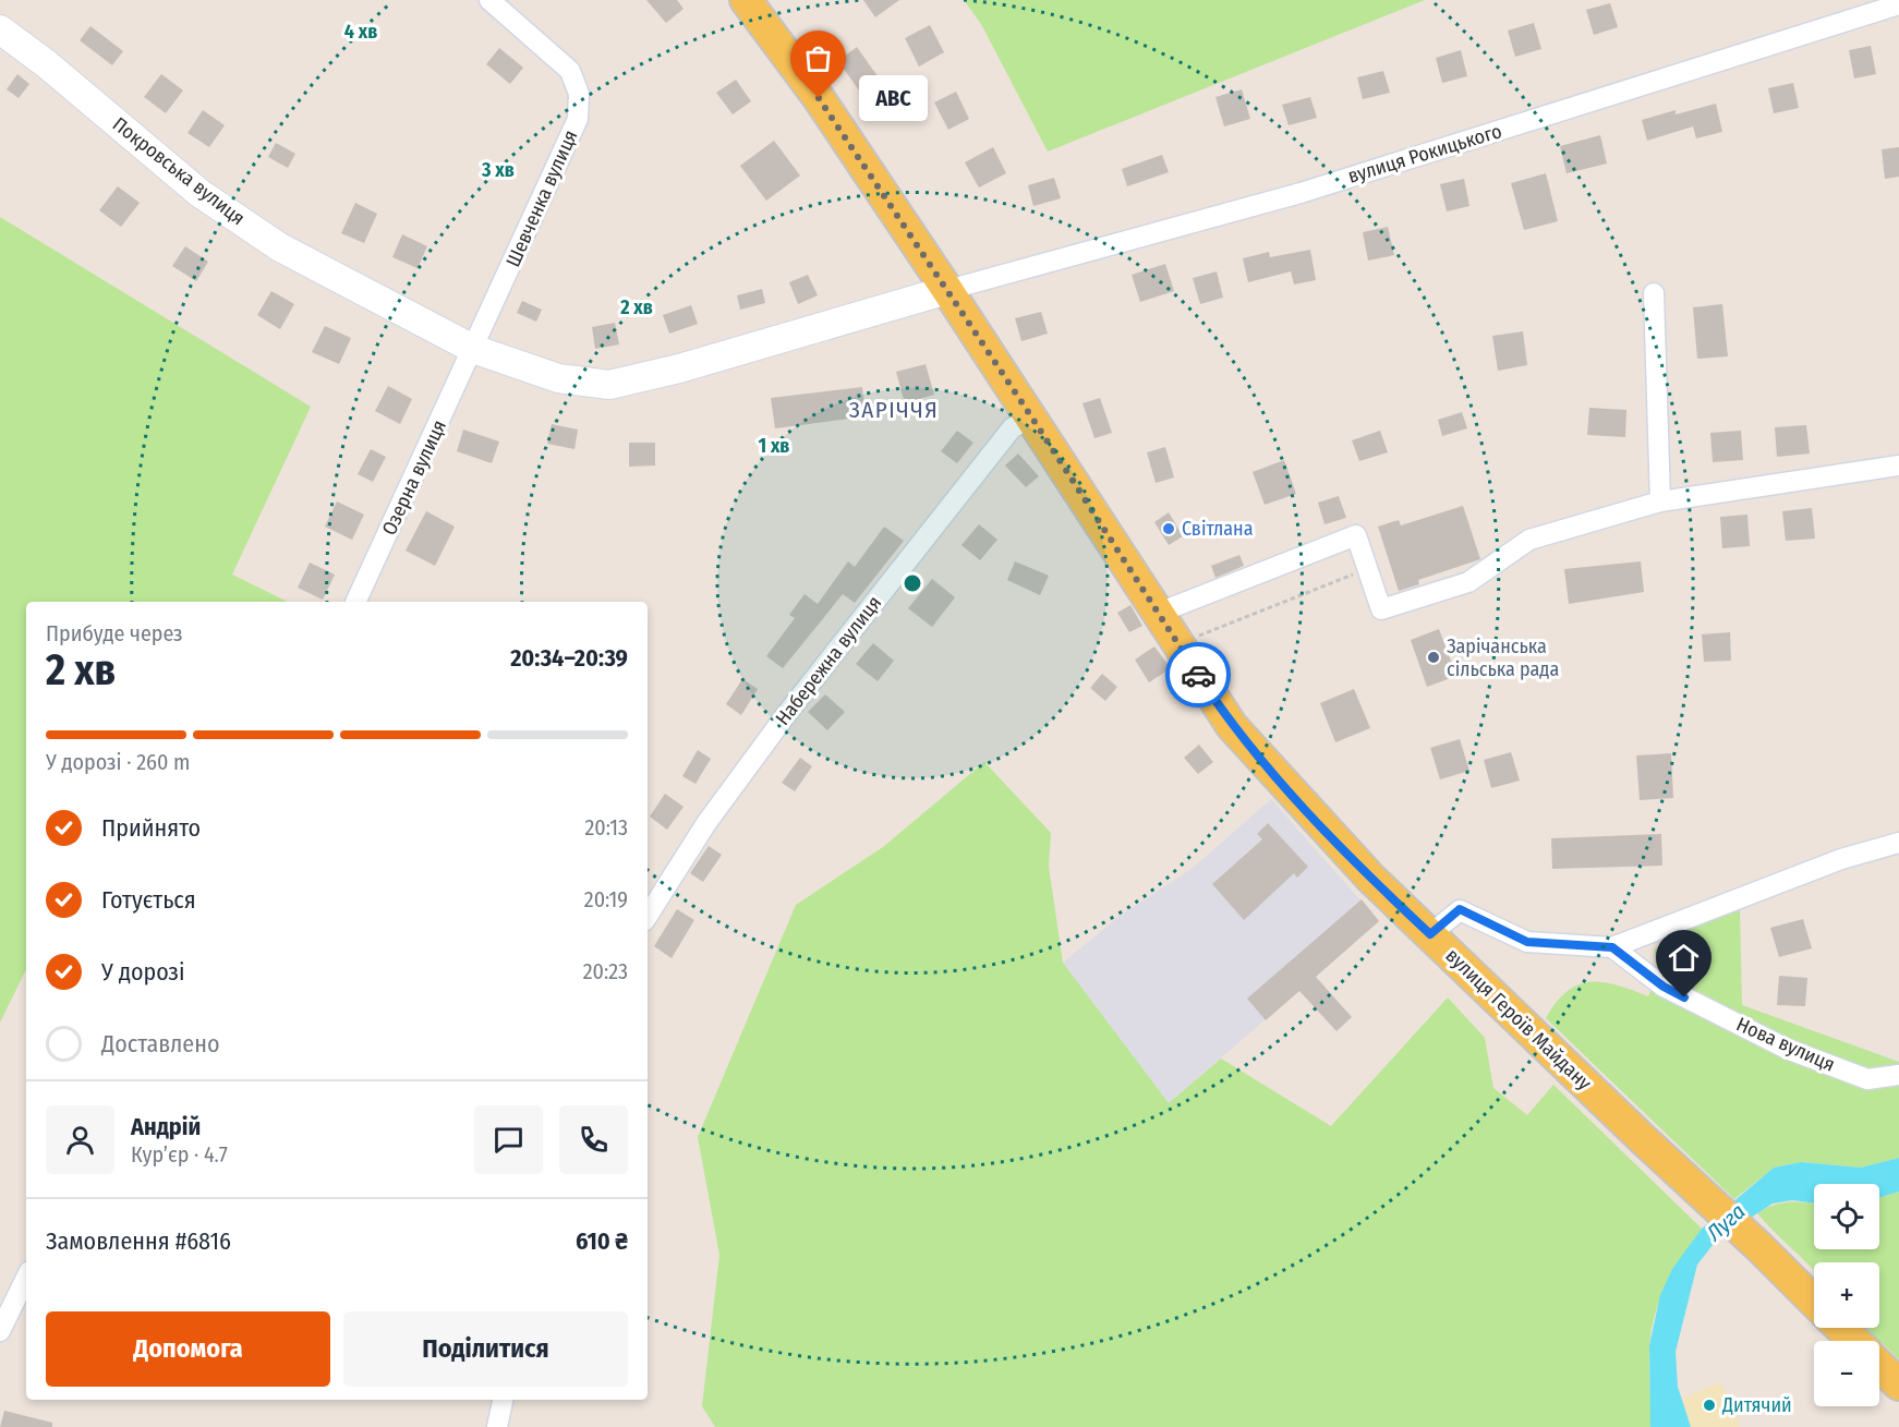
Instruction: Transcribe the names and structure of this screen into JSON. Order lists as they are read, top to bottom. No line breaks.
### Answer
{"streets":{"main road":["вулиця Героїв Майдану"],"street":["вулиця Рокицького","Покровська вулиця","Шевченка вулиця","Озерна вулиця","Набережна вулиця","Нова вулиця"]},"crossings":[["вулиця Рокицького","Покровська вулиця"],["вулиця Рокицького","вулиця Героїв Майдану"],["Покровська вулиця","Шевченка вулиця"],["Покровська вулиця","Озерна вулиця"],["Покровська вулиця","вулиця Героїв Майдану"],["Шевченка вулиця","Озерна вулиця"],["Набережна вулиця","вулиця Героїв Майдану"]],"districts":["ЗАРІЧЧЯ"],"water":["Луга"],"places":["ABC","Світлана","Зарічанська сільська рада","Дитячий"],"page":{"bubble":"ABC","heading":["2 хв","Прибуде через","20:34–20:39"],"panel":["Андрій","Кур’єр · 4.7","Замовлення #6816","610 ₴"],"bar":"У дорозі · 260 m","list":[["Прийнято","20:13"],["Готується","20:19"],["У дорозі","20:23"],"Доставлено"],"map_buttons":["+","−"],"buttons":["Допомога","Поділитися"]},"rings":["4 хв","3 хв","2 хв","1 хв"]}
